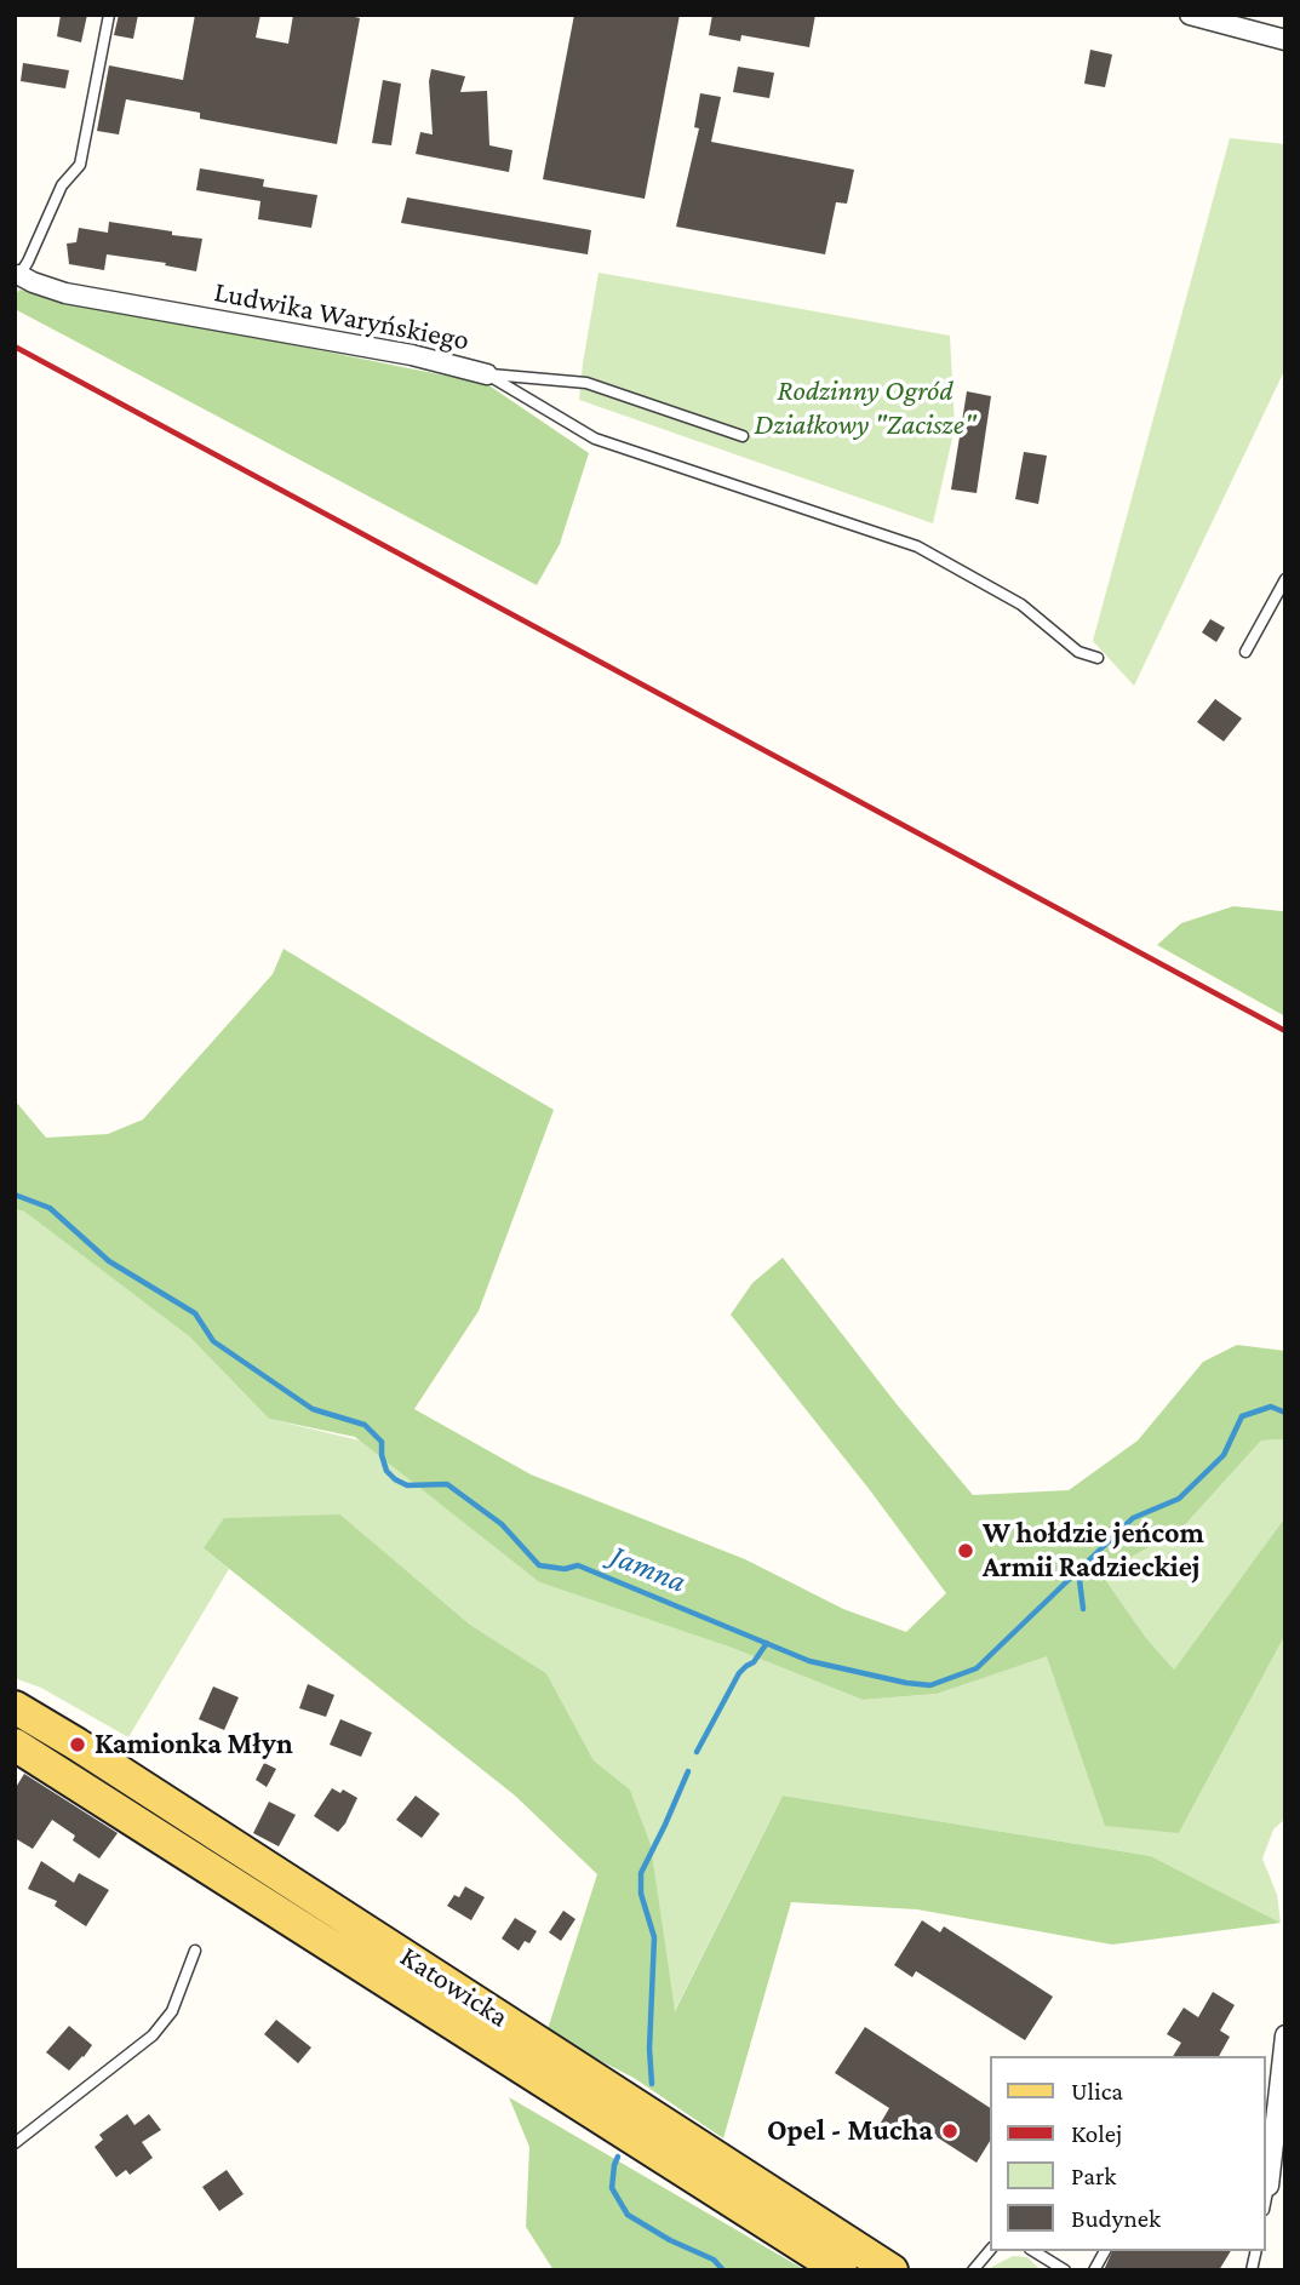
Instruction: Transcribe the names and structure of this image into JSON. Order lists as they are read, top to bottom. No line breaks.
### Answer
{"streets":{"main road":["Katowicka"],"street":["Ludwika Waryńskiego"]},"water":["Jamna"],"parks":["Rodzinny Ogród Działkowy \"Zacisze\""],"places":["W hołdzie jeńcom Armii Radzieckiej","Kamionka Młyn","Opel - Mucha"],"legend":["Ulica","Kolej","Park","Budynek"]}
